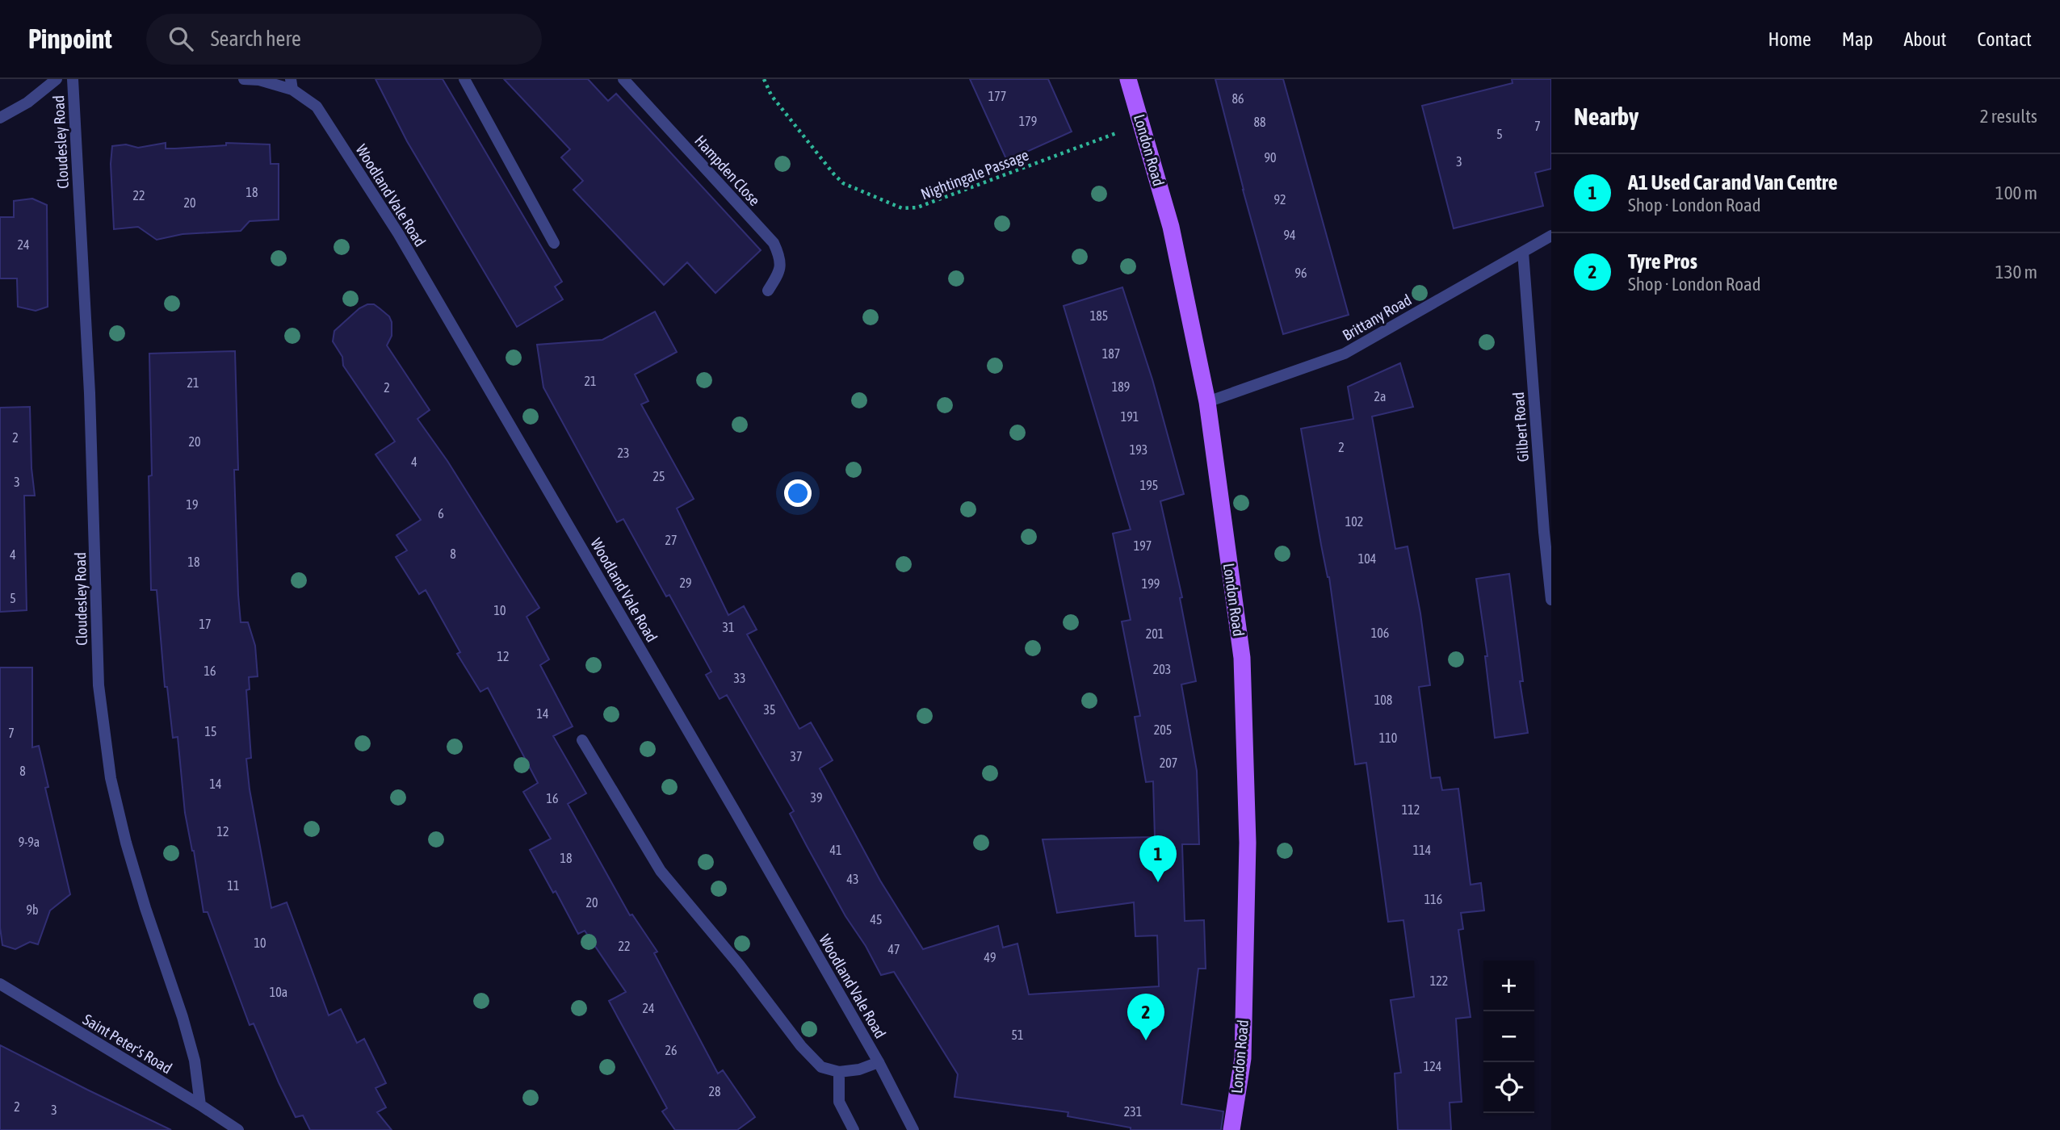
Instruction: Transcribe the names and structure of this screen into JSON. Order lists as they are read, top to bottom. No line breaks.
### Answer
{"streets":{"main road":["London Road"],"street":["Cloudesley Road","Hampden Close","Woodland Vale Road","Brittany Road","Gilbert Road","Saint Peter's Road"],"path":["Nightingale Passage"]},"crossings":[["Cloudesley Road","Saint Peter's Road"],["London Road","Nightingale Passage"],["London Road","Brittany Road"],["Brittany Road","Gilbert Road"]],"house_numbers":["177","86","179","88","7","5","90","3","18","22","92","20","94","24","96","185","187","21","21","189","2","2a","191","2","20","2","193","23","4","25","3","195","19","6","102","27","197","8","4","104","18","29","199","5","10","17","31","106","201","12","203","16","33","108","35","14","205","15","7","110","37","207","8","14","39","16","112","12","9-9a","41","114","18","43","11","116","20","9b","45","10","22","47","49","122","10a","24","51","26","124","28","2","3","231"],"page":{"header":"Pinpoint","search":"Search here","nav":["Home","Map","About","Contact"],"heading":["Nearby","2 results"],"list":[{"mark":"1","name":"A1 Used Car and Van Centre","note":"Shop · London Road","value":"100 m"},{"mark":"2","name":"Tyre Pros","note":"Shop · London Road","value":"130 m"}],"pins":["1","2"],"map_buttons":["+","−"]}}
